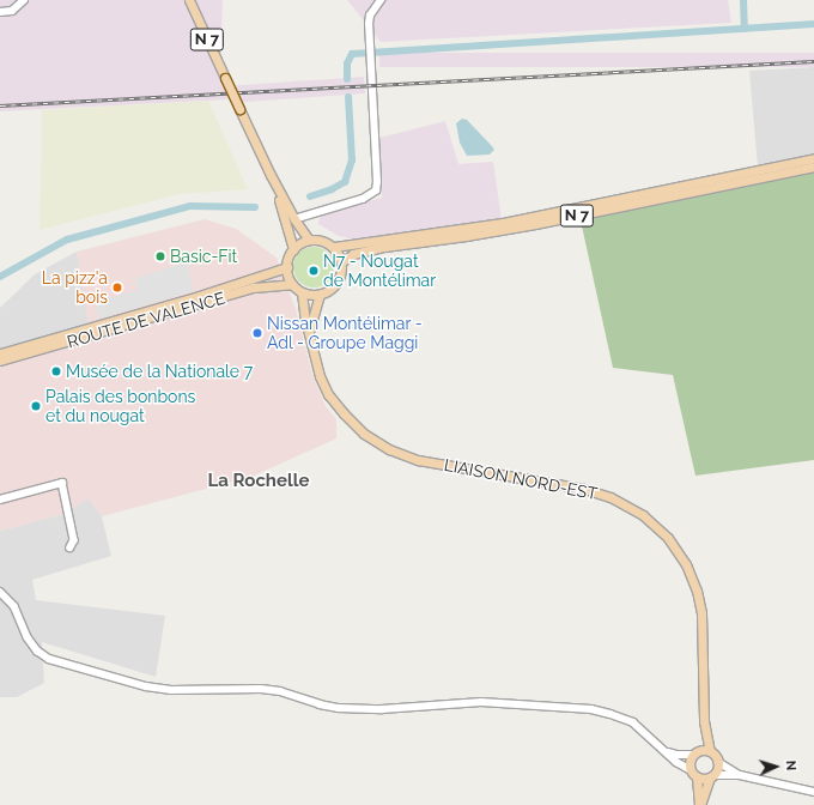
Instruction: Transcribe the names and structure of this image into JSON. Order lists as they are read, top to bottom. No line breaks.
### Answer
{"streets":{"main road":["N 7","ROUTE DE VALENCE","LIAISON NORD-EST"]},"crossings":[["N 7","ROUTE DE VALENCE"],["N 7","LIAISON NORD-EST"],["ROUTE DE VALENCE","LIAISON NORD-EST"]],"districts":["La Rochelle"],"places":["Basic-Fit","N7 - Nougat de Montélimar","La pizz'a bois","Nissan Montélimar - Adl - Groupe Maggi","Musée de la Nationale 7","Palais des bonbons et du nougat"],"north":"right"}
